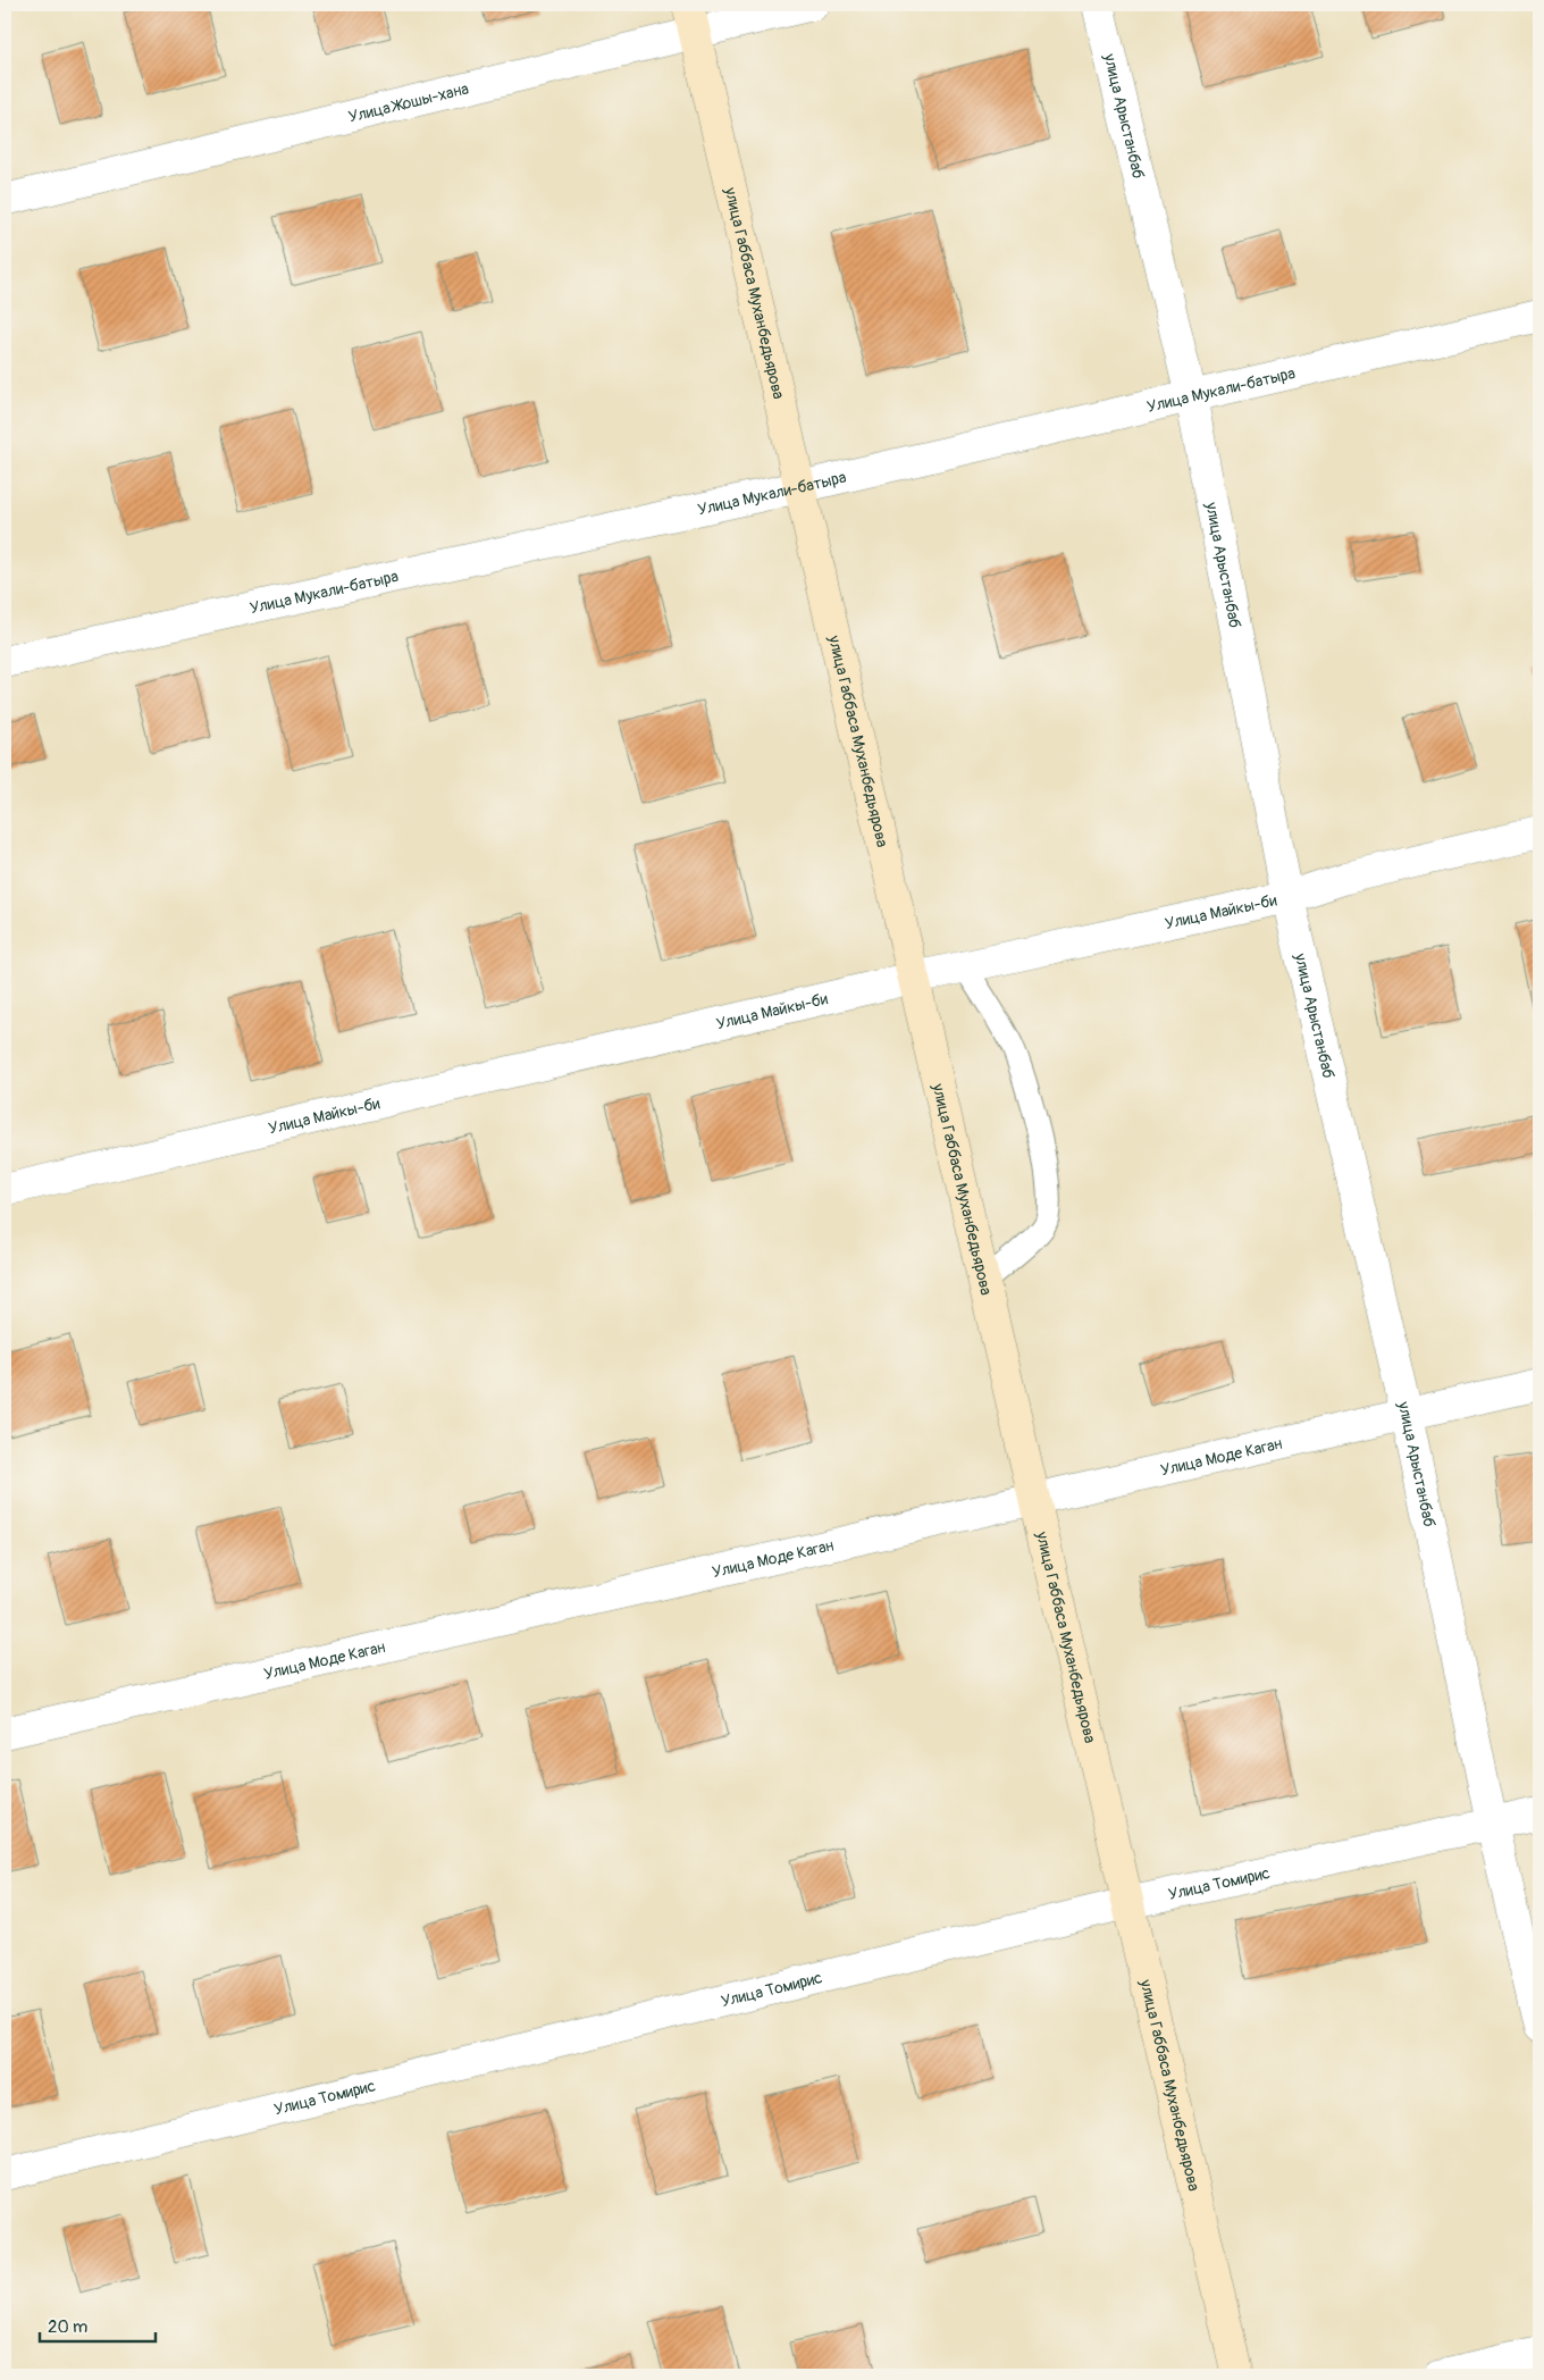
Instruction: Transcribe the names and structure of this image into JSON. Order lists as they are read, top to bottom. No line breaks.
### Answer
{"streets":{"street":["Улица Жошы-хана","улица Арыстанбаб","улица Габбаса Муханбедьярова","Улица Мукали-батыра","Улица Майкы-би","Улица Моде Каган","Улица Томирис"]},"crossings":[["Улица Жошы-хана","улица Габбаса Муханбедьярова"],["улица Арыстанбаб","Улица Мукали-батыра"],["улица Арыстанбаб","Улица Майкы-би"],["улица Арыстанбаб","Улица Моде Каган"],["улица Арыстанбаб","Улица Томирис"],["улица Габбаса Муханбедьярова","Улица Мукали-батыра"],["улица Габбаса Муханбедьярова","Улица Майкы-би"],["улица Габбаса Муханбедьярова","Улица Моде Каган"],["улица Габбаса Муханбедьярова","Улица Томирис"]],"scale_bar":"20 m"}
